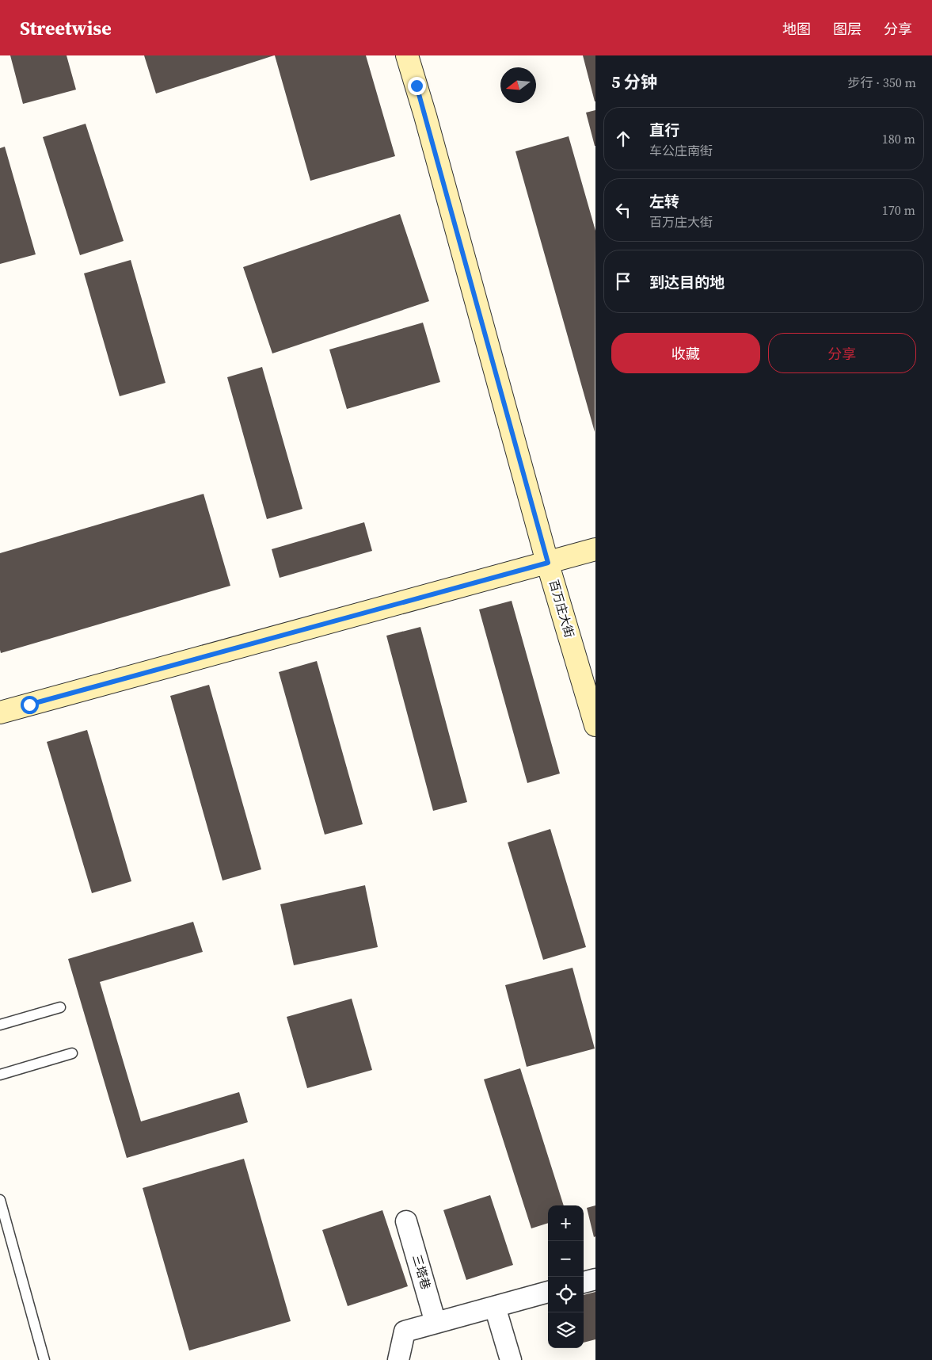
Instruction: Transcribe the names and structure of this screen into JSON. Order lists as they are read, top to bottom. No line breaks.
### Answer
{"streets":{"main road":["百万庄大街"],"street":["三塔巷"]},"north":"left","page":{"header":"Streetwise","nav":["地图","图层","分享"],"heading":["5 分钟","步行 · 350 m"],"list":[["直行","车公庄南街","180 m"],["左转","百万庄大街","170 m"],"到达目的地"],"buttons":["收藏","分享"],"map_buttons":["+","−"]}}
